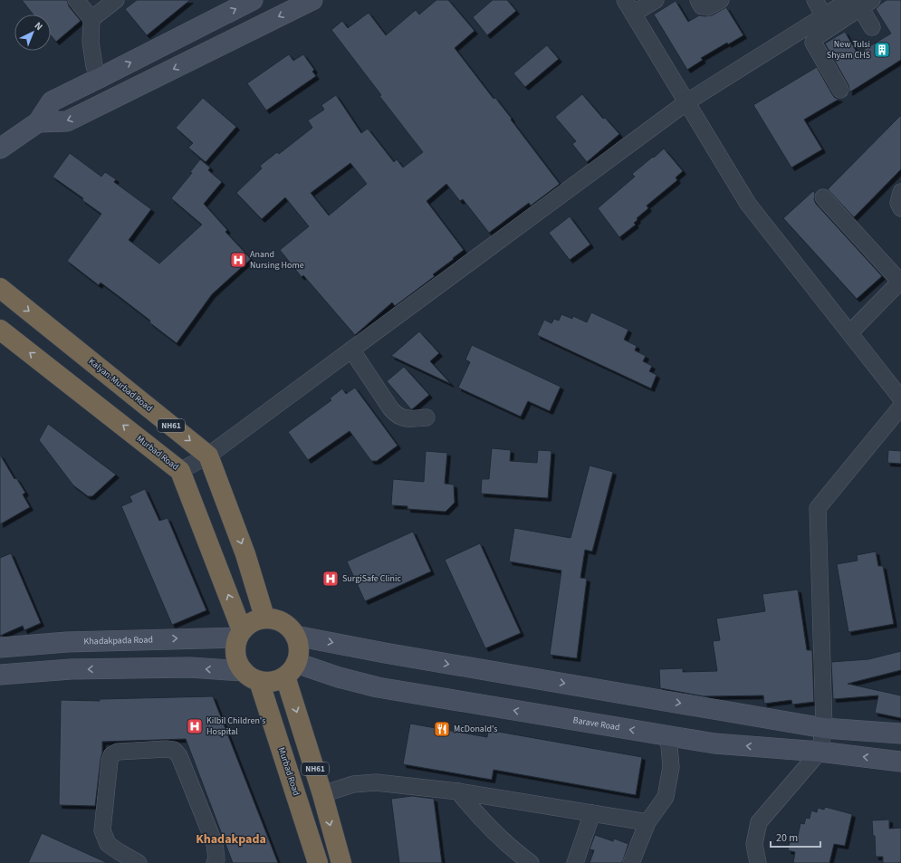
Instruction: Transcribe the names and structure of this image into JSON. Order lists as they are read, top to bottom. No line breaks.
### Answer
{"streets":{"highway":["Kalyan-Murbad Road","NH61","Murbad Road"],"street":["Khadakpada Road","Barave Road"]},"crossings":[["NH61","Murbad Road"],["NH61","Khadakpada Road"],["NH61","Barave Road"],["Murbad Road","Khadakpada Road"],["Murbad Road","Barave Road"],["Khadakpada Road","Barave Road"]],"one_way":["Kalyan-Murbad Road"],"districts":["Khadakpada"],"places":{"building":["New Tulsi Shyam CHS"],"hospital":["Anand Nursing Home","SurgiSafe Clinic","Kilbil Children's Hospital"],"restaurant":["McDonald's"]},"scale_bar":"20 m","north":"top right"}
